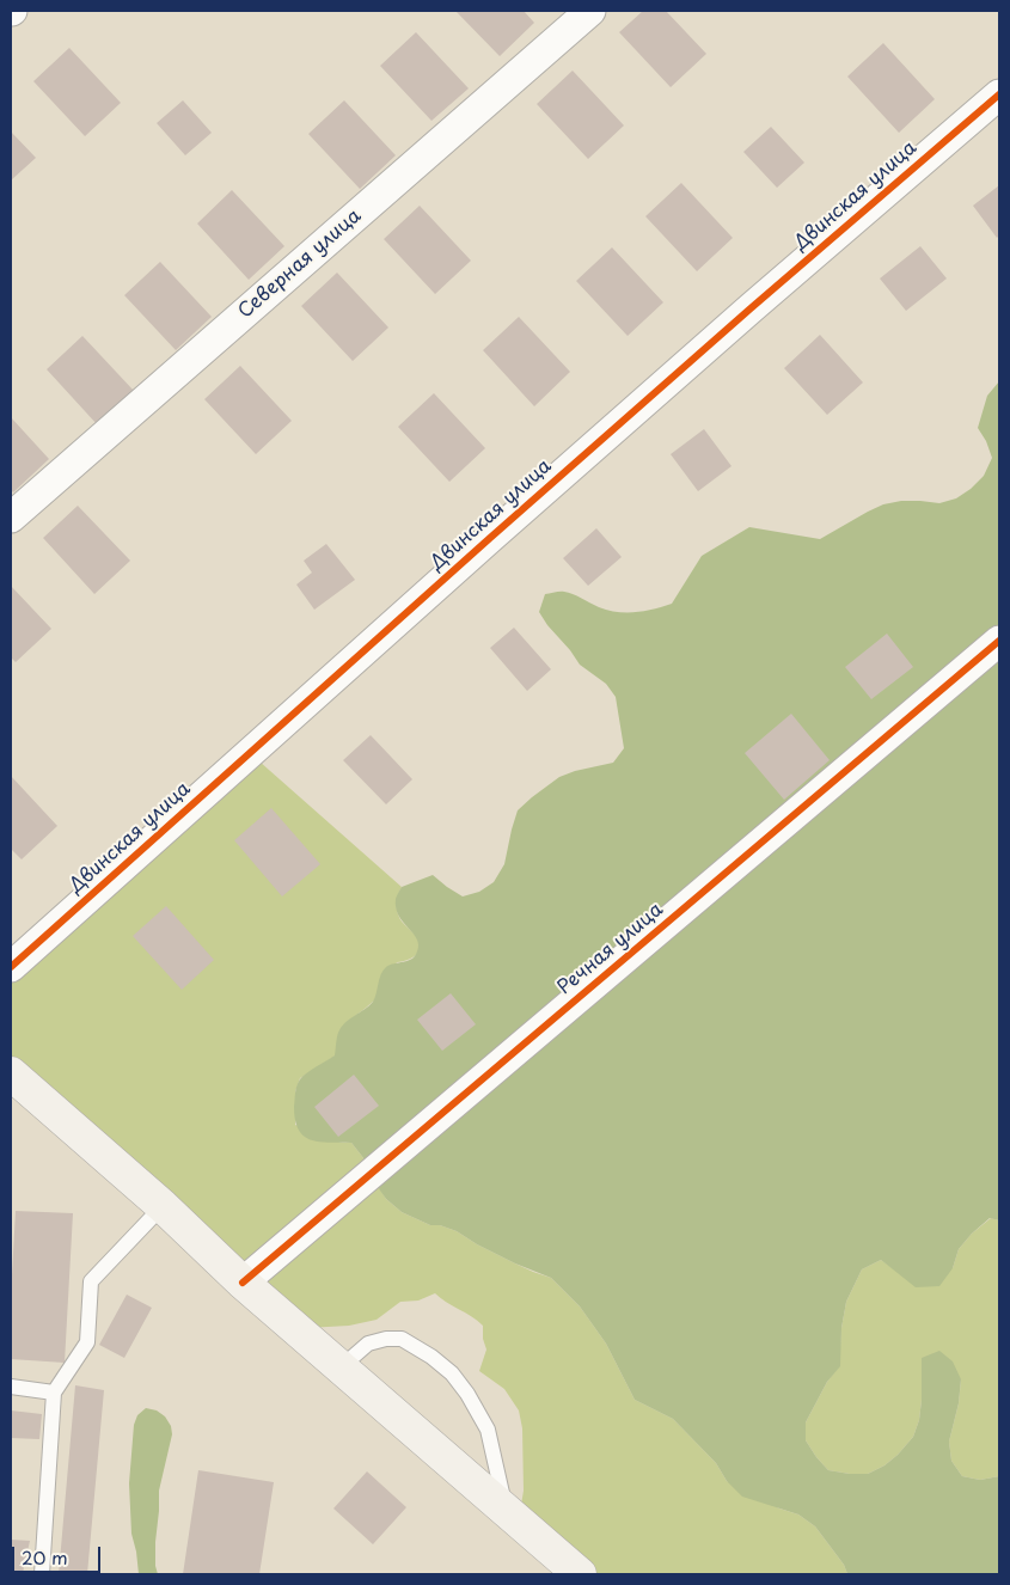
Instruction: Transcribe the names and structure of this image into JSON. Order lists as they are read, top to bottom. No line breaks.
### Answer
{"streets":{"street":["Двинская улица","Северная улица","Речная улица"]},"scale_bar":"20 m"}
